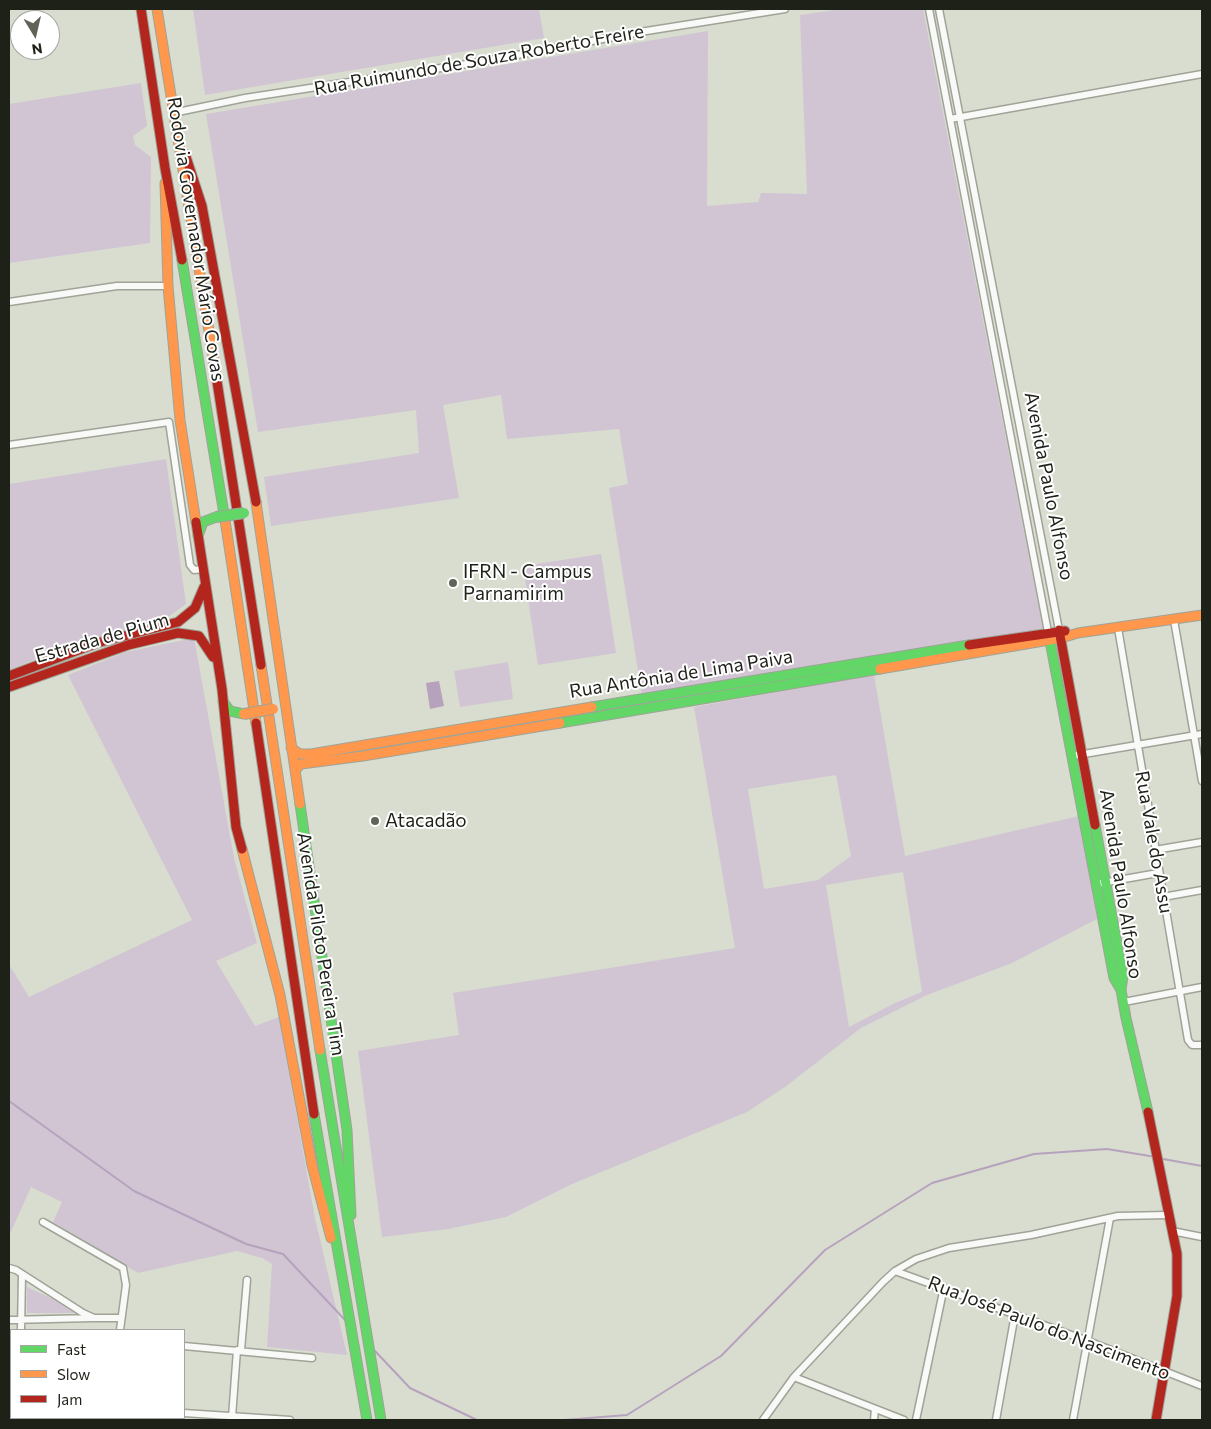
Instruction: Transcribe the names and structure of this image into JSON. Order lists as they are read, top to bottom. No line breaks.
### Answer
{"streets":{"main road":["Rodovia Governador Mário Covas","Avenida Paulo Alfonso","Estrada de Pium","Rua Antônia de Lima Paiva","Avenida Piloto Pereira Tim"],"street":["Rua Ruimundo de Souza Roberto Freire","Rua Vale do Assu","Rua José Paulo do Nascimento"]},"crossings":[["Rua Ruimundo de Souza Roberto Freire","Rodovia Governador Mário Covas"],["Rodovia Governador Mário Covas","Avenida Piloto Pereira Tim"],["Avenida Paulo Alfonso","Rua Antônia de Lima Paiva"],["Avenida Paulo Alfonso","Rua José Paulo do Nascimento"],["Rua Antônia de Lima Paiva","Rua Vale do Assu"]],"places":["IFRN - Campus Parnamirim","Atacadão"],"legend":["Fast","Slow","Jam"],"north":"bottom"}
